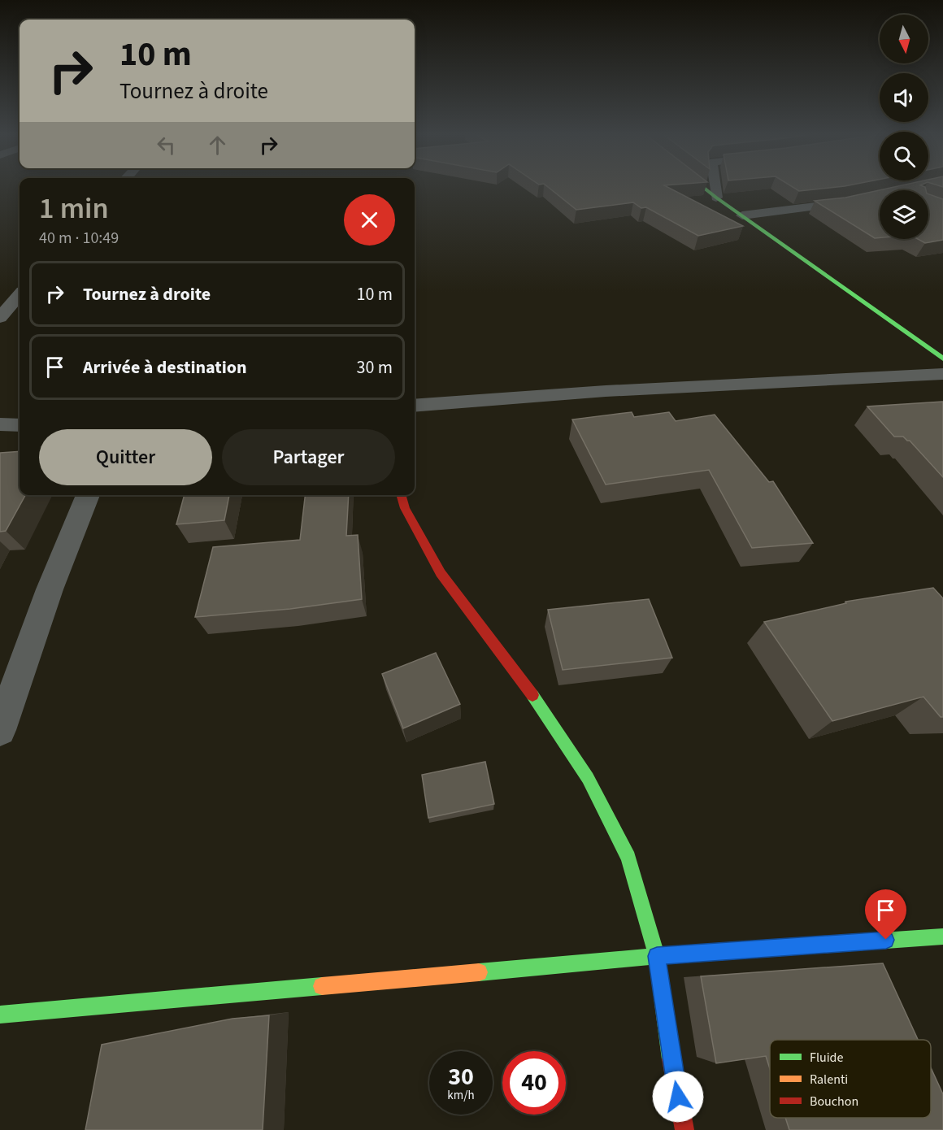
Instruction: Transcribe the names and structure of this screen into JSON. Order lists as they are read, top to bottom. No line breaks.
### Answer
{"legend":["Fluide","Ralenti","Bouchon"],"north":"bottom","page":{"turn":["10 m","Tournez à droite"],"heading":["1 min","40 m · 10:49"],"list":[{"name":"Tournez à droite","value":"10 m"},{"name":"Arrivée à destination","value":"30 m"}],"buttons":["Quitter","Partager"],"speed":"30 km/h","limit":"40"}}
